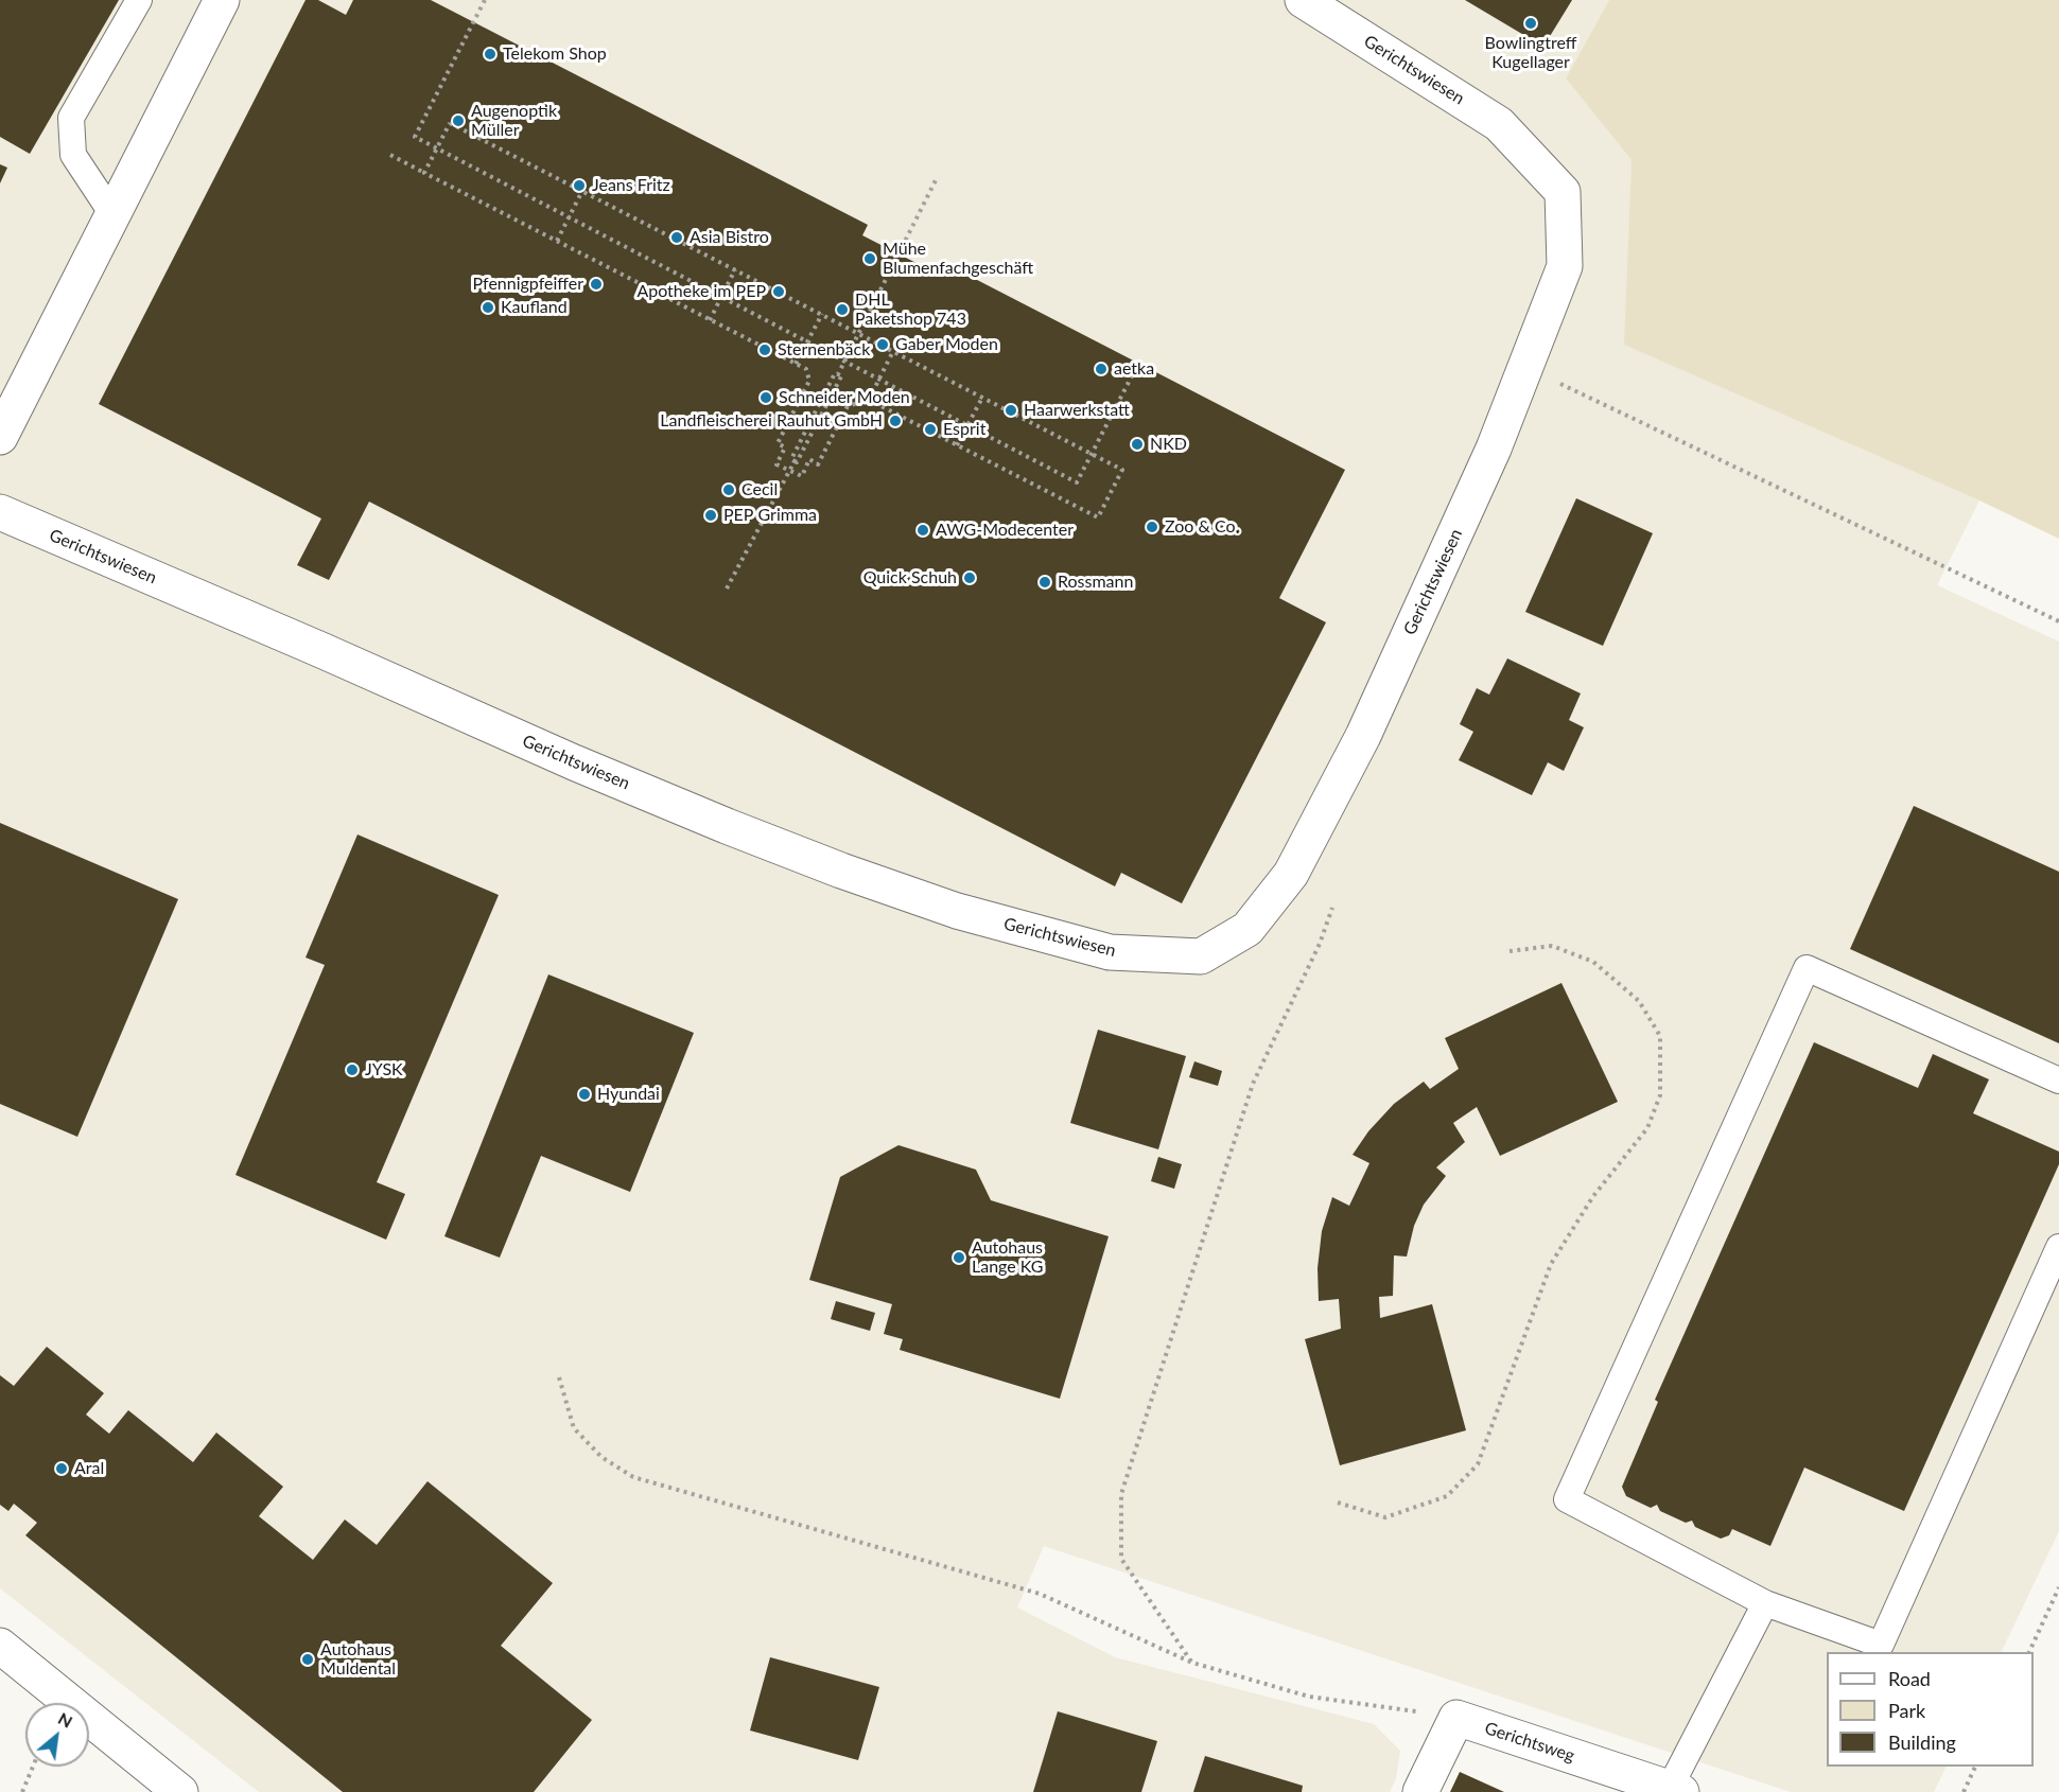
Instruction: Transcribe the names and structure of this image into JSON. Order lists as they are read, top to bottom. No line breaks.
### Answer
{"streets":{"street":["Gerichtswiesen","Gerichtsweg"]},"places":["Bowlingtreff Kugellager","Telekom Shop","Augenoptik Müller","Jeans Fritz","Asia Bistro","Mühe Blumenfachgeschäft","Pfennigpfeiffer","Apotheke im PEP","Kaufland","DHL Paketshop 743","Gaber Moden","Sternenbäck","aetka","Schneider Moden","Haarwerkstatt","Landfleischerei Rauhut GmbH","Esprit","NKD","Cecil","PEP Grimma","Zoo & Co.","AWG-Modecenter","Quick Schuh","Rossmann","JYSK","Hyundai","Autohaus Lange KG","Aral","Autohaus Muldental"],"legend":["Road","Park","Building"],"north":"top right"}
